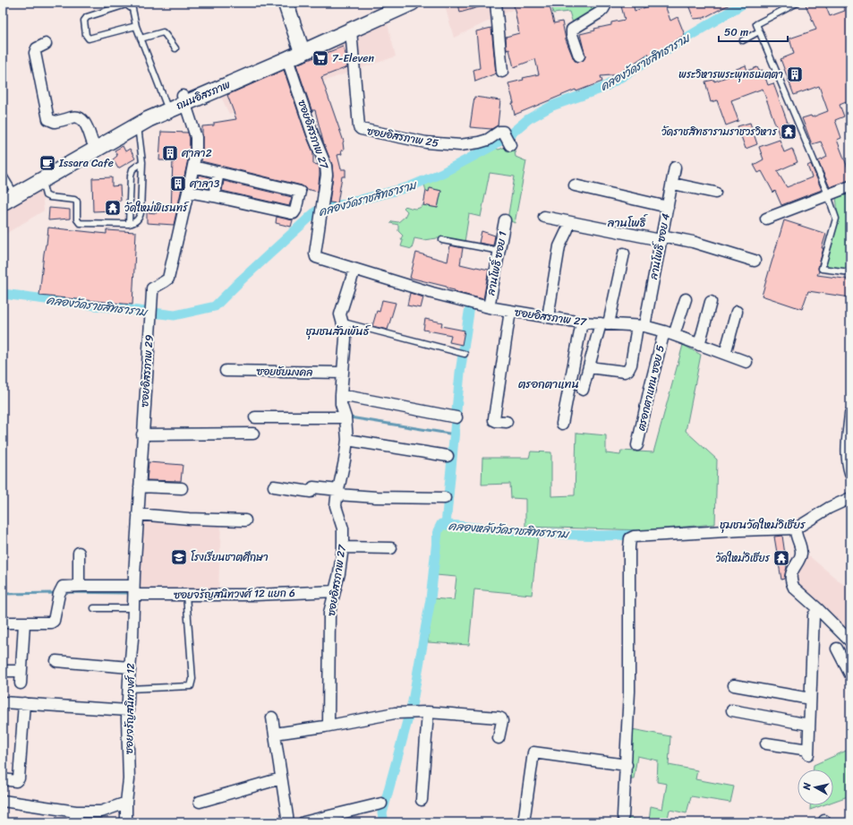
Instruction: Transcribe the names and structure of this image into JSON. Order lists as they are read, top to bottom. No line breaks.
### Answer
{"streets":{"main road":["ถนนอิสรภาพ"],"street":["ซอยอิสรภาพ 27","ซอยอิสรภาพ 25","ลานโพธิ์ ซอย 4","ลานโพธิ์ ซอย 1","ซอยอิสรภาพ 29","ซอยชัยมงคล","ตรอกตาแทน ซอย 5","ซอยจรัญสนิทวงศ์ 12 แยก 6","ซอยจรัญสนิทวงศ์ 12"]},"crossings":[["ถนนอิสรภาพ","ซอยอิสรภาพ 27"],["ถนนอิสรภาพ","ซอยอิสรภาพ 25"],["ถนนอิสรภาพ","ซอยอิสรภาพ 29"],["ซอยอิสรภาพ 27","ลานโพธิ์ ซอย 4"],["ซอยอิสรภาพ 27","ลานโพธิ์ ซอย 1"],["ซอยอิสรภาพ 27","ซอยชัยมงคล"],["ซอยอิสรภาพ 27","ตรอกตาแทน ซอย 5"],["ซอยอิสรภาพ 27","ซอยจรัญสนิทวงศ์ 12 แยก 6"],["ซอยอิสรภาพ 29","ซอยจรัญสนิทวงศ์ 12 แยก 6"],["ซอยอิสรภาพ 29","ซอยจรัญสนิทวงศ์ 12"],["ซอยจรัญสนิทวงศ์ 12 แยก 6","ซอยจรัญสนิทวงศ์ 12"]],"districts":["ลานโพธิ์","ชุมชนสัมพันธ์","ตรอกตาแทน","ชุมชนวัดใหม่วิเชียร"],"water":["คลองวัดราชสิทธาราม","คลองหลังวัดราชสิทธาราม"],"places":{"supermarket":["7-Eleven"],"building":["พระวิหารพระพุทธเมตตา","ศาลา2","ศาลา3"],"temple":["วัดราชสิทธารามราชวรวิหาร","วัดใหม่พิเรนทร์","วัดใหม่วิเชียร"],"cafe":["Issara Cafe"],"school or university":["โรงเรียนชาตศึกษา"]},"scale_bar":"50 m","north":"left"}
